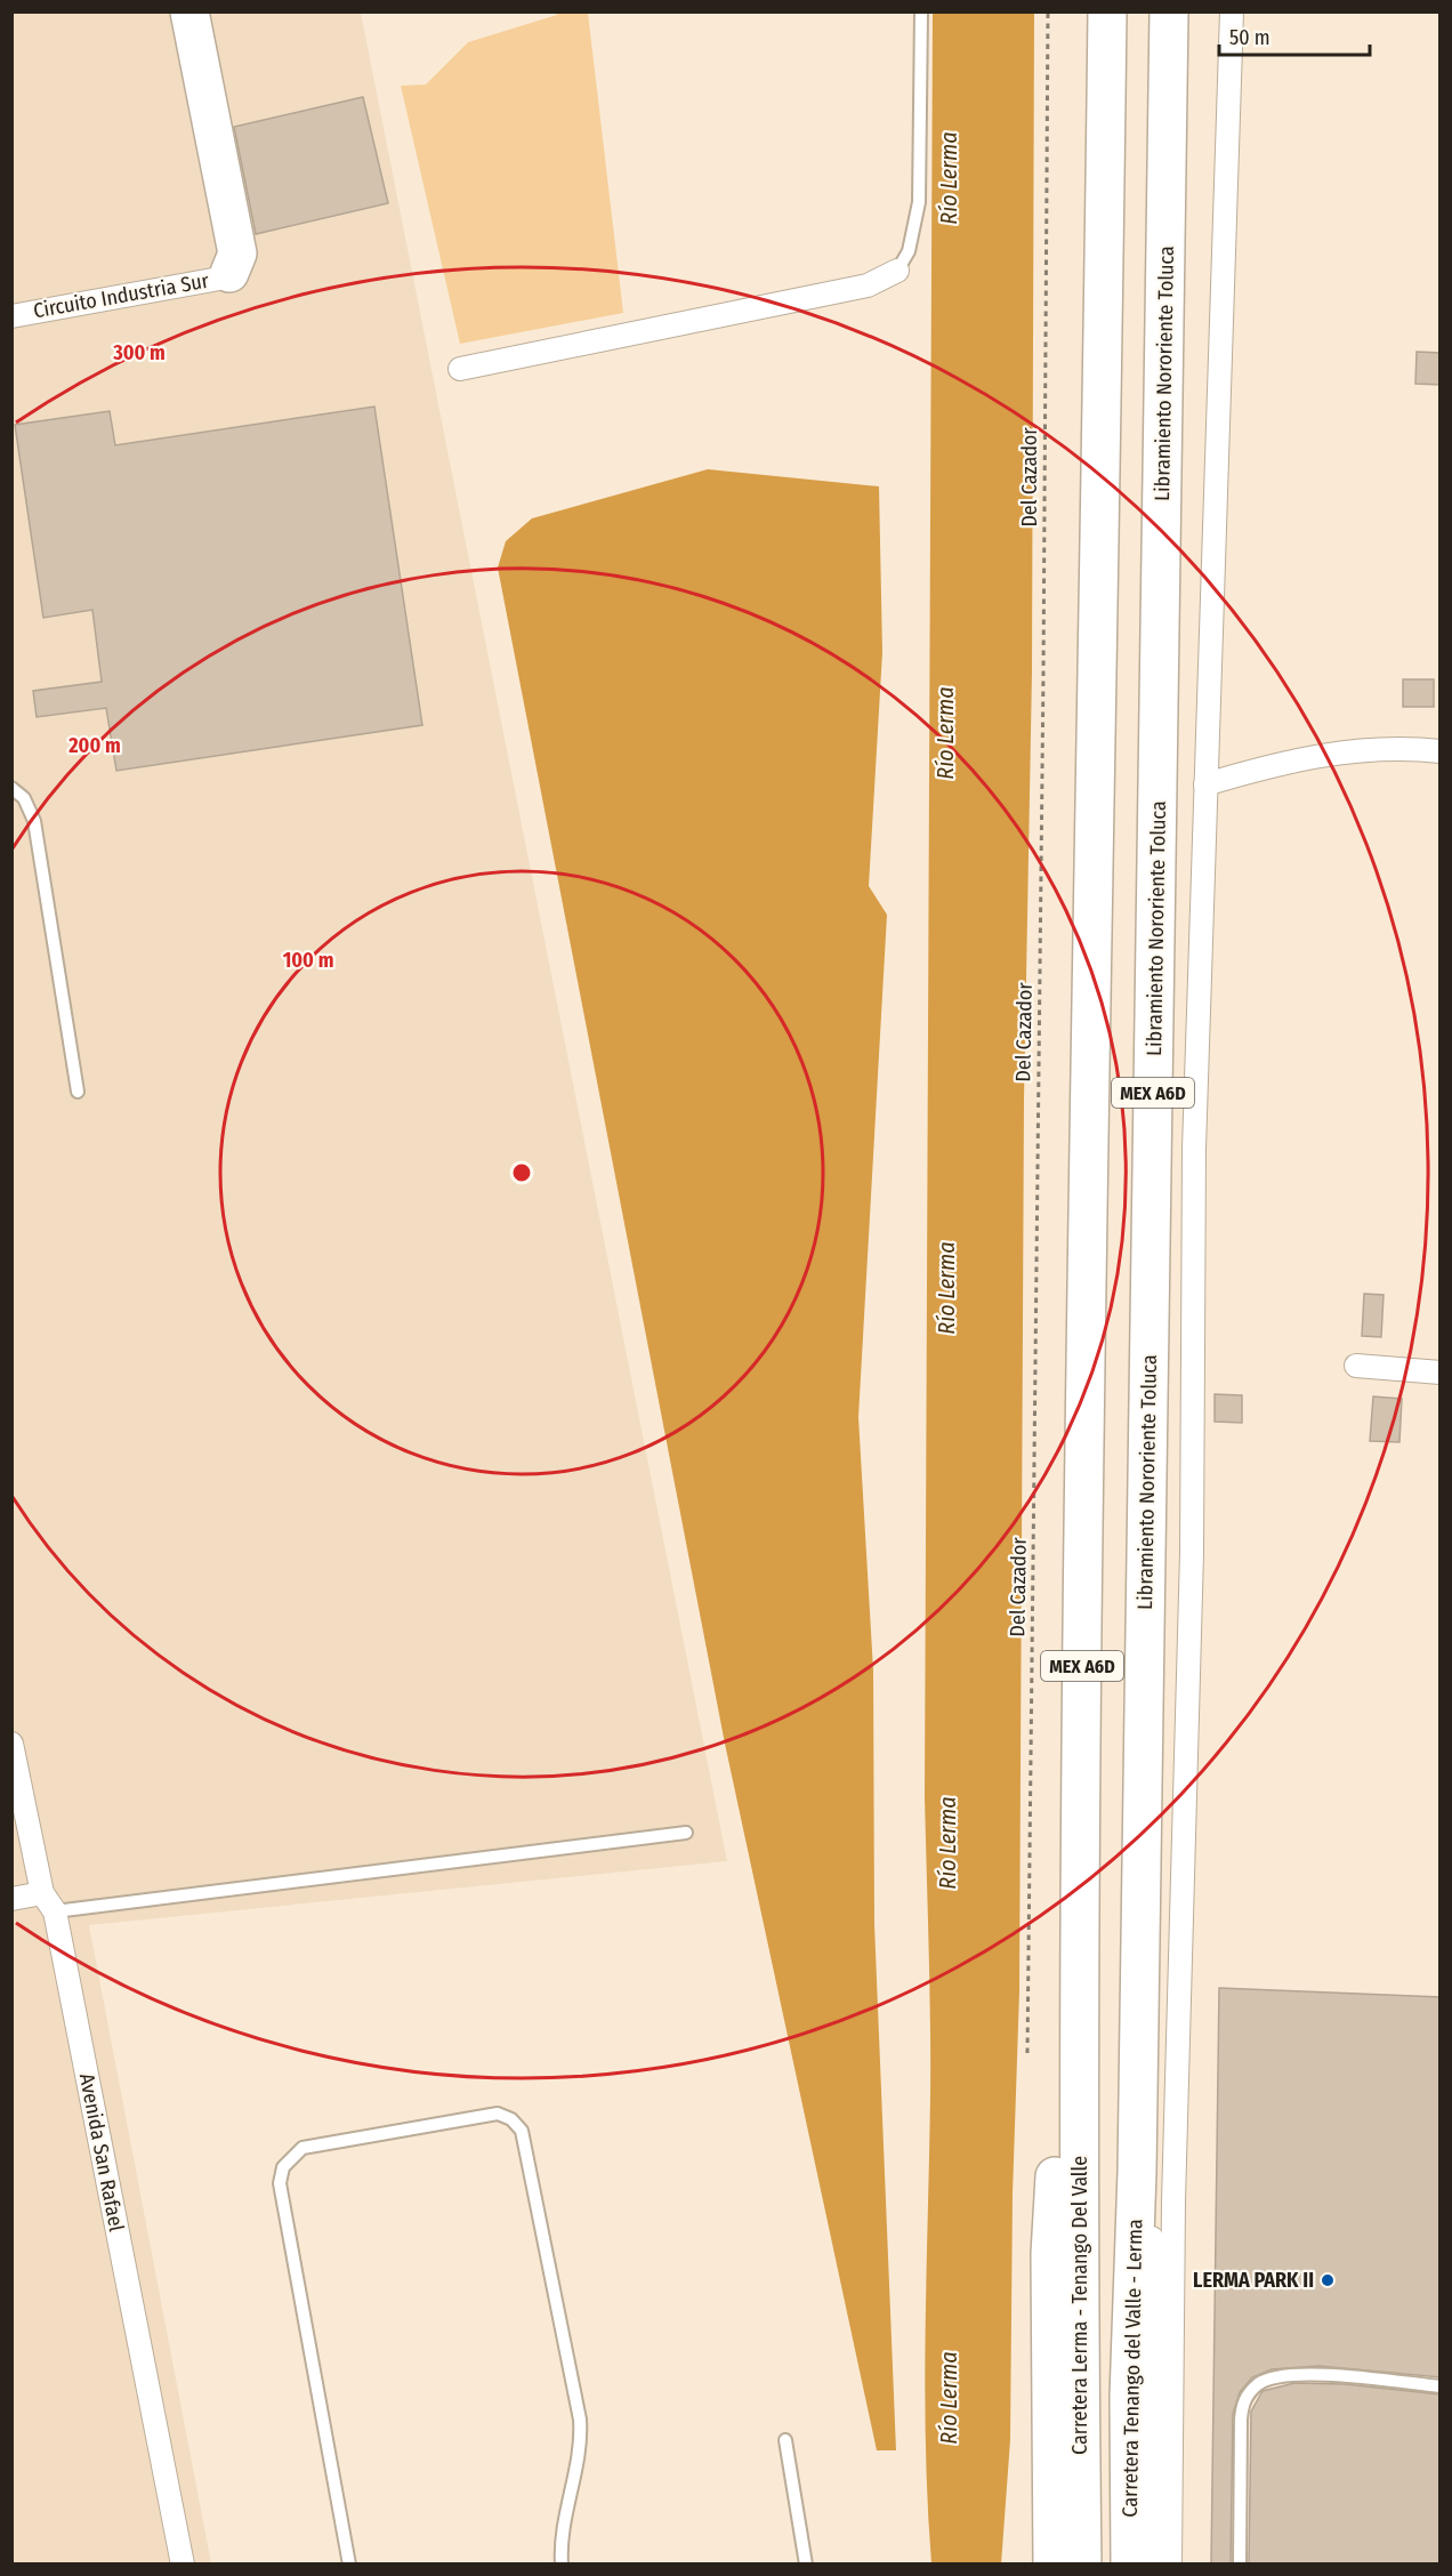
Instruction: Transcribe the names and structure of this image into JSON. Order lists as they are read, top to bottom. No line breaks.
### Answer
{"streets":{"highway":["Libramiento Nororiente Toluca","MEX A6D","Carretera Lerma - Tenango Del Valle","Carretera Tenango del Valle - Lerma"],"street":["Circuito Industria Sur","Avenida San Rafael"],"path":["Del Cazador"]},"crossings":[["Libramiento Nororiente Toluca","Carretera Tenango del Valle - Lerma"],["MEX A6D","Carretera Lerma - Tenango Del Valle"]],"water":["Río Lerma"],"places":["LERMA PARK II"],"scale_bar":"50 m","rings":["300 m","200 m","100 m"]}
